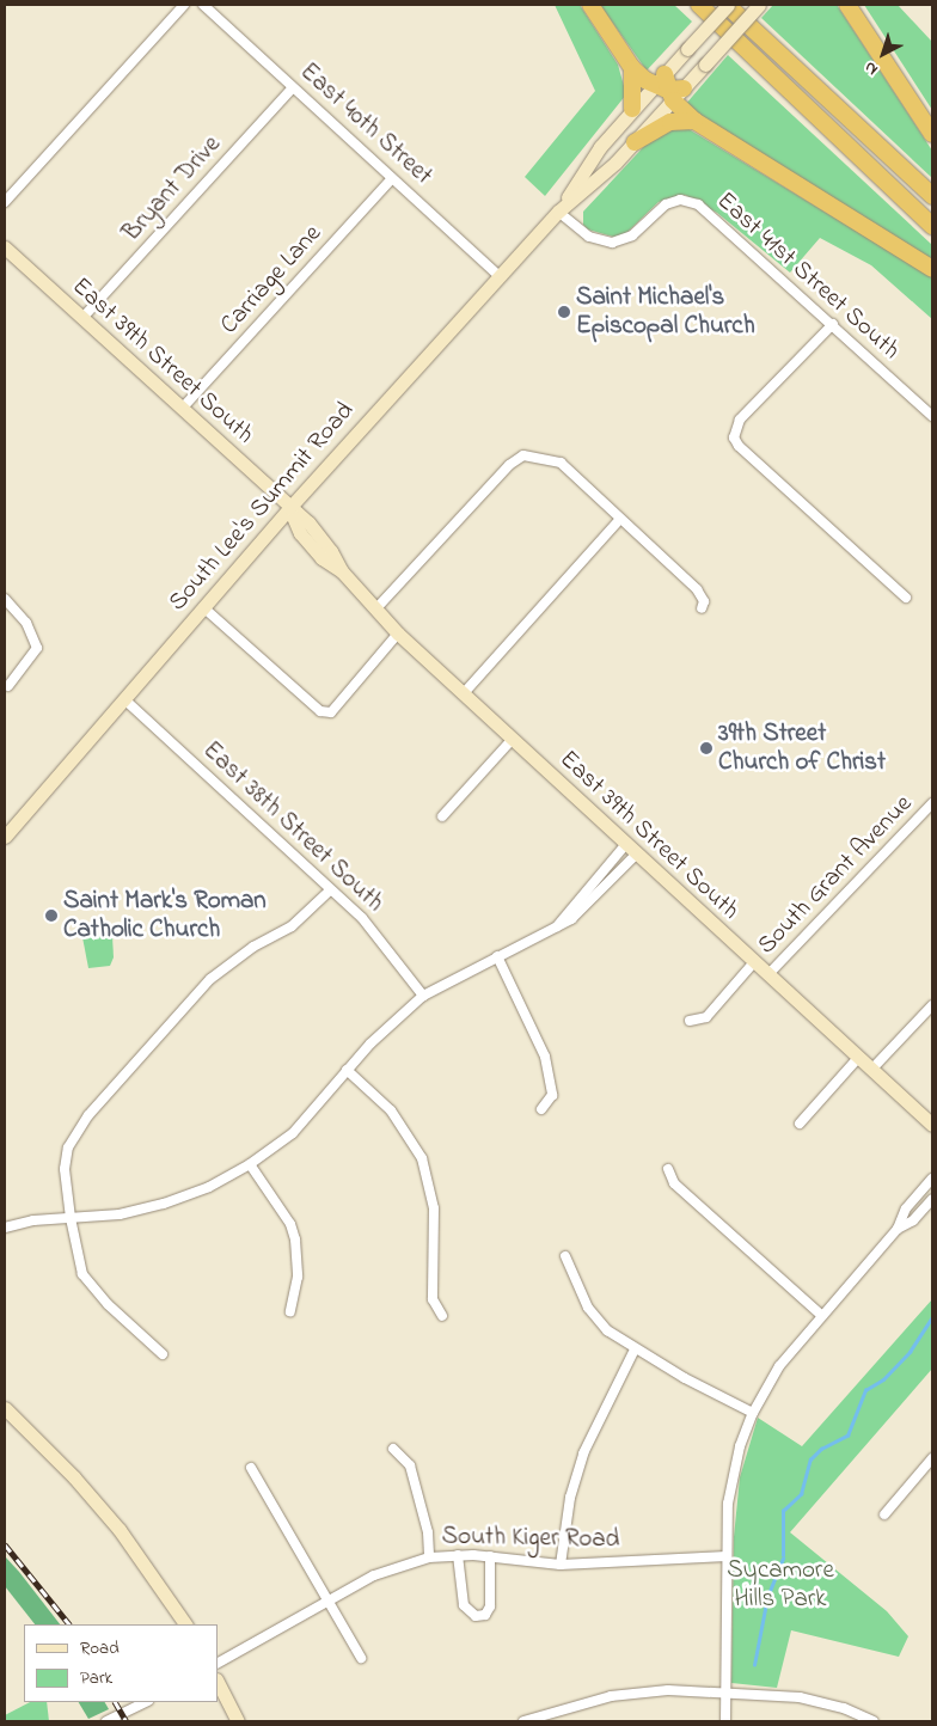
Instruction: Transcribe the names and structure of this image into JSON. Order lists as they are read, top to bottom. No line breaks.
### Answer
{"streets":{"main road":["East 39th Street South","South Lee's Summit Road"],"street":["East 40th Street","Bryant Drive","East 41st Street South","Carriage Lane","East 38th Street South","South Grant Avenue","South Kiger Road"]},"crossings":[["East 40th Street","Bryant Drive"],["East 40th Street","Carriage Lane"],["East 40th Street","South Lee's Summit Road"],["Bryant Drive","East 39th Street South"],["East 41st Street South","South Lee's Summit Road"],["Carriage Lane","East 39th Street South"],["East 39th Street South","South Lee's Summit Road"],["East 39th Street South","South Grant Avenue"],["South Lee's Summit Road","East 38th Street South"]],"parks":["Sycamore Hills Park"],"places":["Saint Michael's Episcopal Church","39th Street Church of Christ","Saint Mark's Roman Catholic Church"],"legend":["Road","Park"],"north":"bottom left"}
